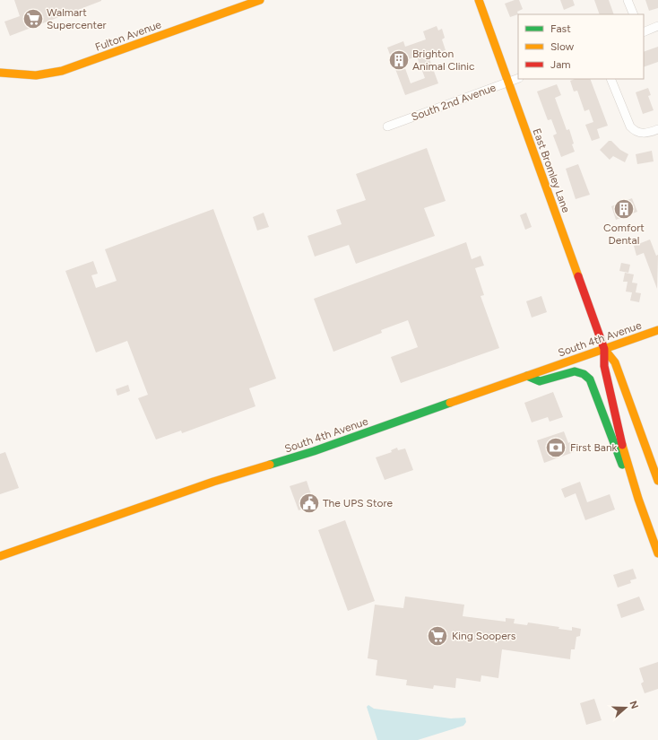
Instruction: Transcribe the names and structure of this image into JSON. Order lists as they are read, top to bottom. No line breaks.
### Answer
{"streets":{"main road":["Fulton Avenue","East Bromley Lane","South 4th Avenue"],"street":["South 2nd Avenue"]},"crossings":[["South 2nd Avenue","East Bromley Lane"],["East Bromley Lane","South 4th Avenue"]],"places":{"supermarket":["Walmart Supercenter","King Soopers"],"building":["Brighton Animal Clinic","Comfort Dental"],"bank":["First Bank"],"public building":["The UPS Store"]},"legend":["Fast","Slow","Jam"],"north":"right"}
